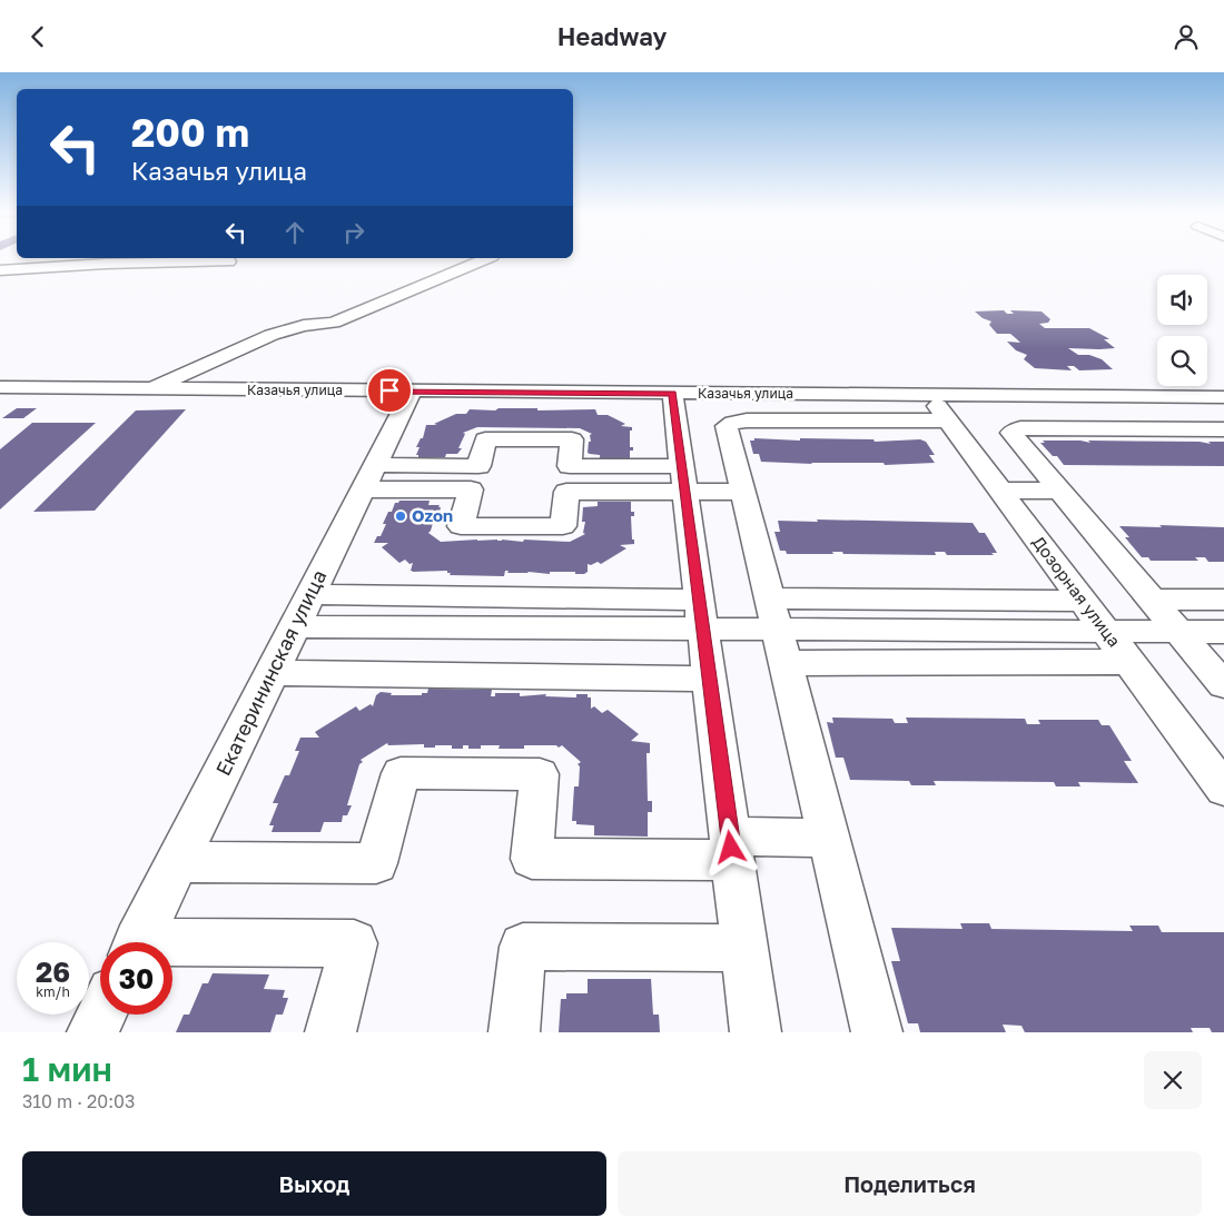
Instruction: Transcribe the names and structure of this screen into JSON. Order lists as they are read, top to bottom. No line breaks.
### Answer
{"streets":{"street":["Казачья улица","Дозорная улица","Екатерининская улица"]},"crossings":[["Казачья улица","Дозорная улица"],["Казачья улица","Екатерининская улица"]],"places":["Ozon"],"page":{"header":"Headway","turn":["200 m","Казачья улица"],"speed":"26 km/h","limit":"30","heading":["1 мин","310 m · 20:03"],"buttons":["Выход","Поделиться"]}}
